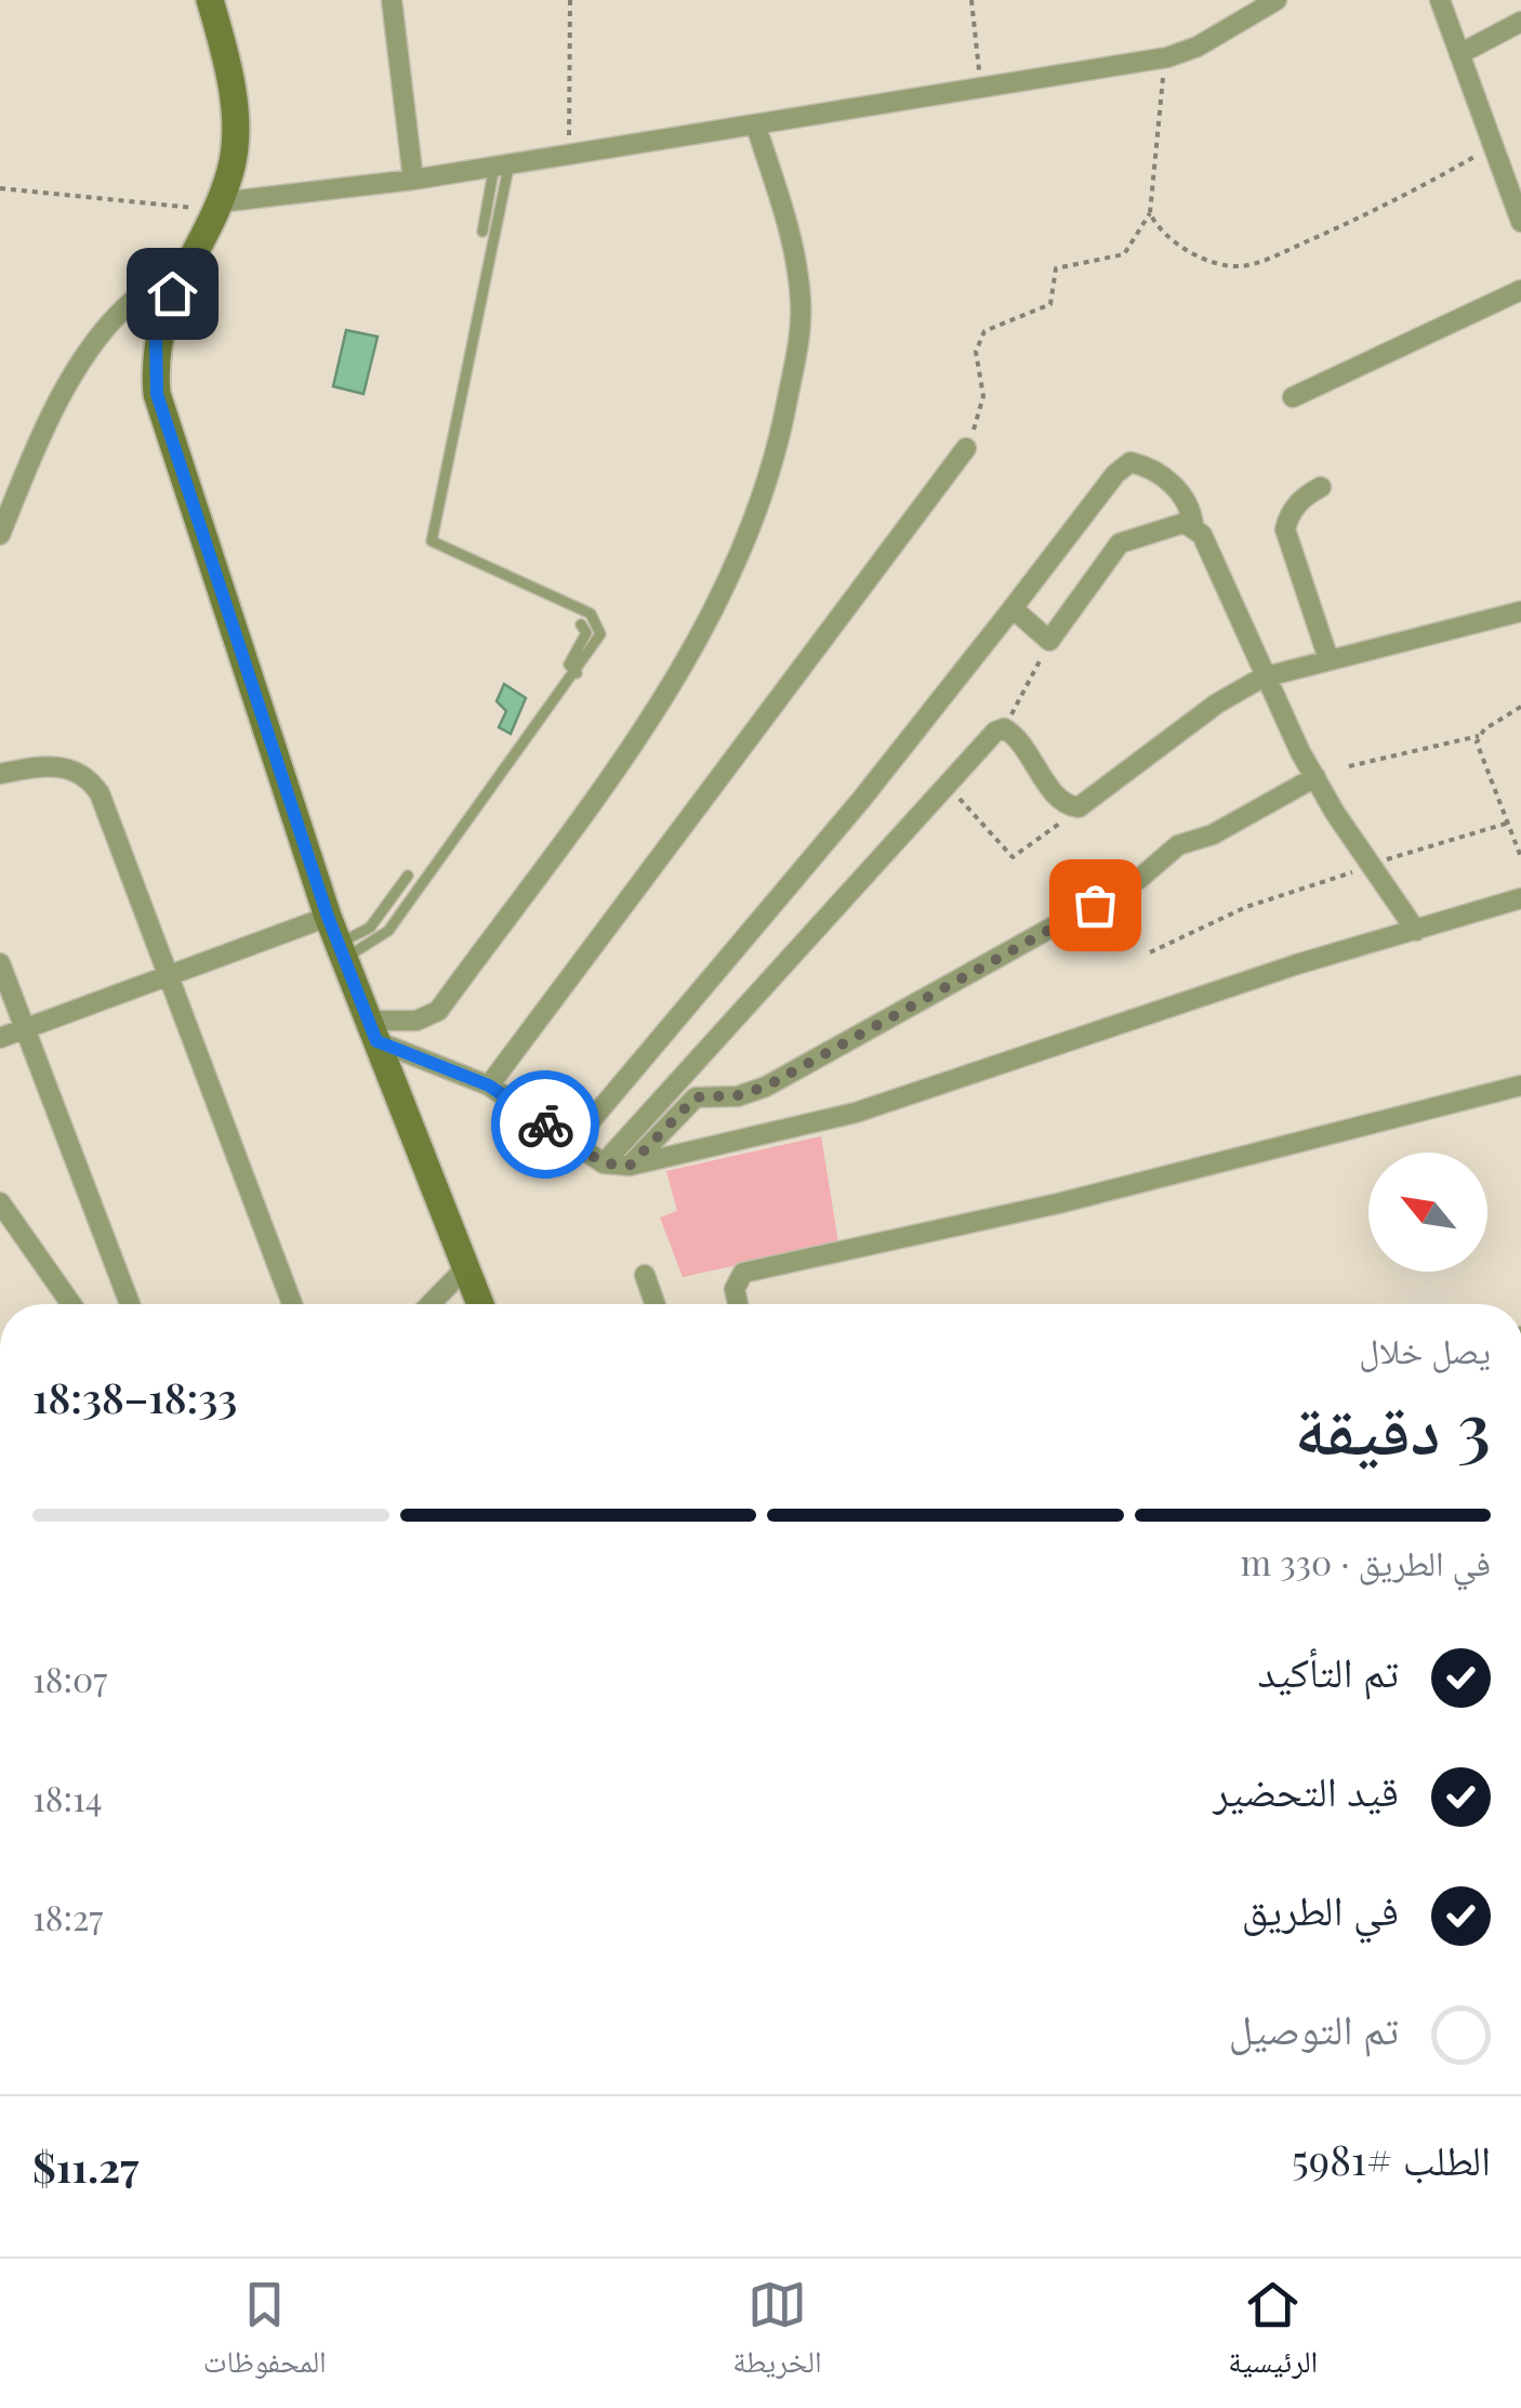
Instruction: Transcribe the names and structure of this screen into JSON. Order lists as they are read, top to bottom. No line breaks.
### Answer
{"north":"top left","page":{"heading":["3 دقيقة","يصل خلال","18:33–18:38"],"panel":["الطلب #5981","$11.27"],"bar":"في الطريق · 330 m","list":[["تم التأكيد","18:07"],["قيد التحضير","18:14"],["في الطريق","18:27"],"تم التوصيل"],"tabs":["الرئيسية","الخريطة","المحفوظات"]}}
